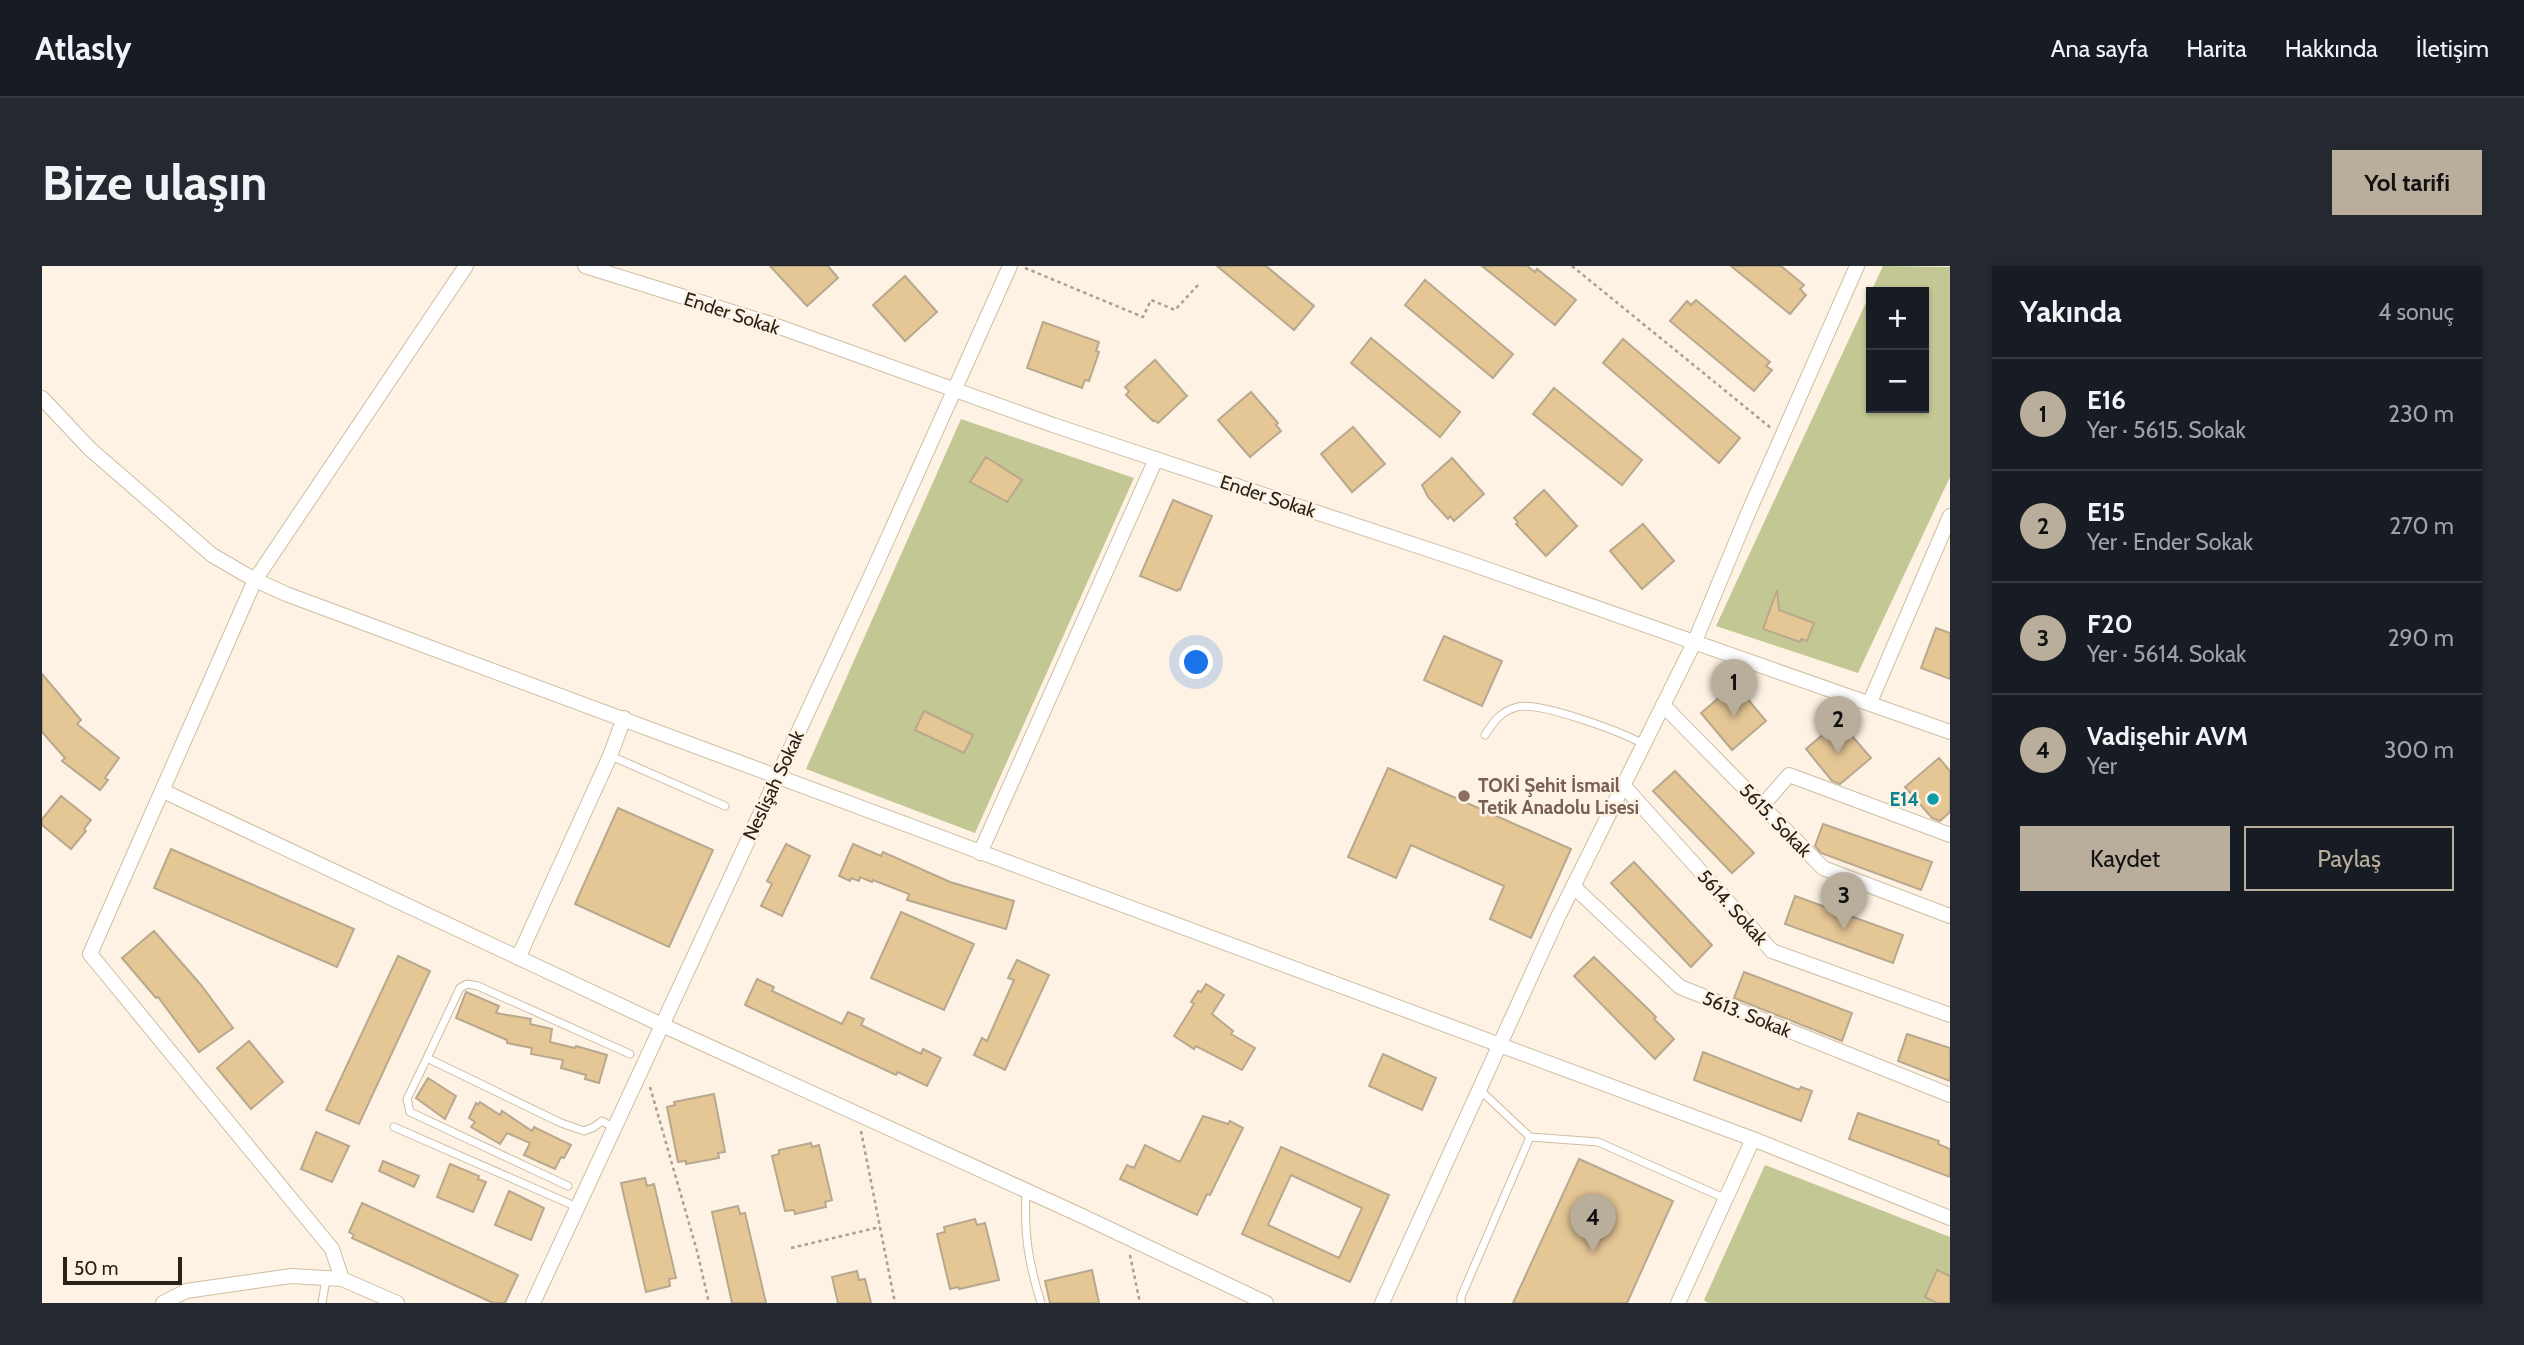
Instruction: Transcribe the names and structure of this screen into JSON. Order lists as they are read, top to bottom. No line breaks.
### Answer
{"streets":{"street":["Ender Sokak","Neslişah Sokak","5615. Sokak","5614. Sokak","5613. Sokak"]},"crossings":[["Ender Sokak","Neslişah Sokak"]],"places":["TOKİ Şehit İsmail Tetik Anadolu Lisesi","E14"],"scale_bar":"50 m","page":{"header":"Atlasly","nav":["Ana sayfa","Harita","Hakkında","İletişim"],"buttons":["Yol tarifi",["Kaydet","Paylaş"]],"title":"Bize ulaşın","heading":["Yakında","4 sonuç"],"map_buttons":["+","−"],"list":[{"mark":"1","name":"E16","note":"Yer · 5615. Sokak","value":"230 m"},{"mark":"2","name":"E15","note":"Yer · Ender Sokak","value":"270 m"},{"mark":"3","name":"F20","note":"Yer · 5614. Sokak","value":"290 m"},{"mark":"4","name":"Vadişehir AVM","note":"Yer","value":"300 m"}],"pins":["1","2","3","4"],"scale":"50 m"}}
